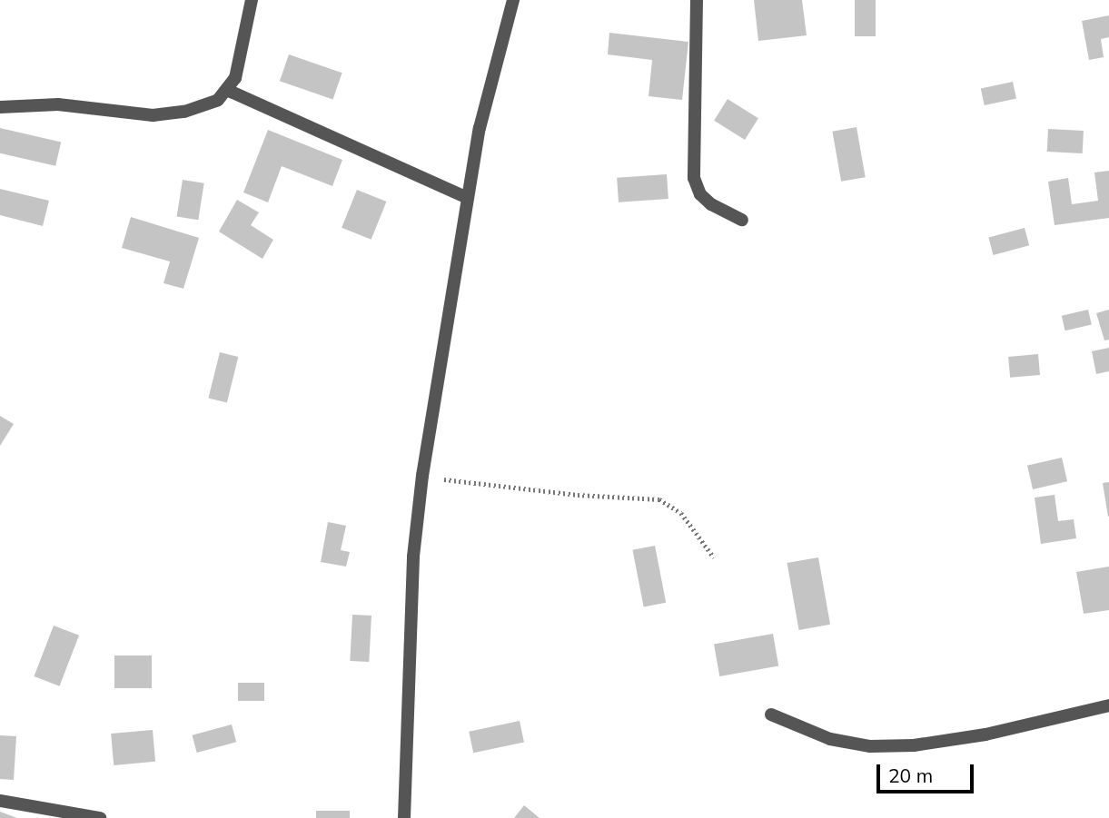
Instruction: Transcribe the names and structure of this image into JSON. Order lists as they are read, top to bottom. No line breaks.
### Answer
{"scale_bar":"20 m"}
